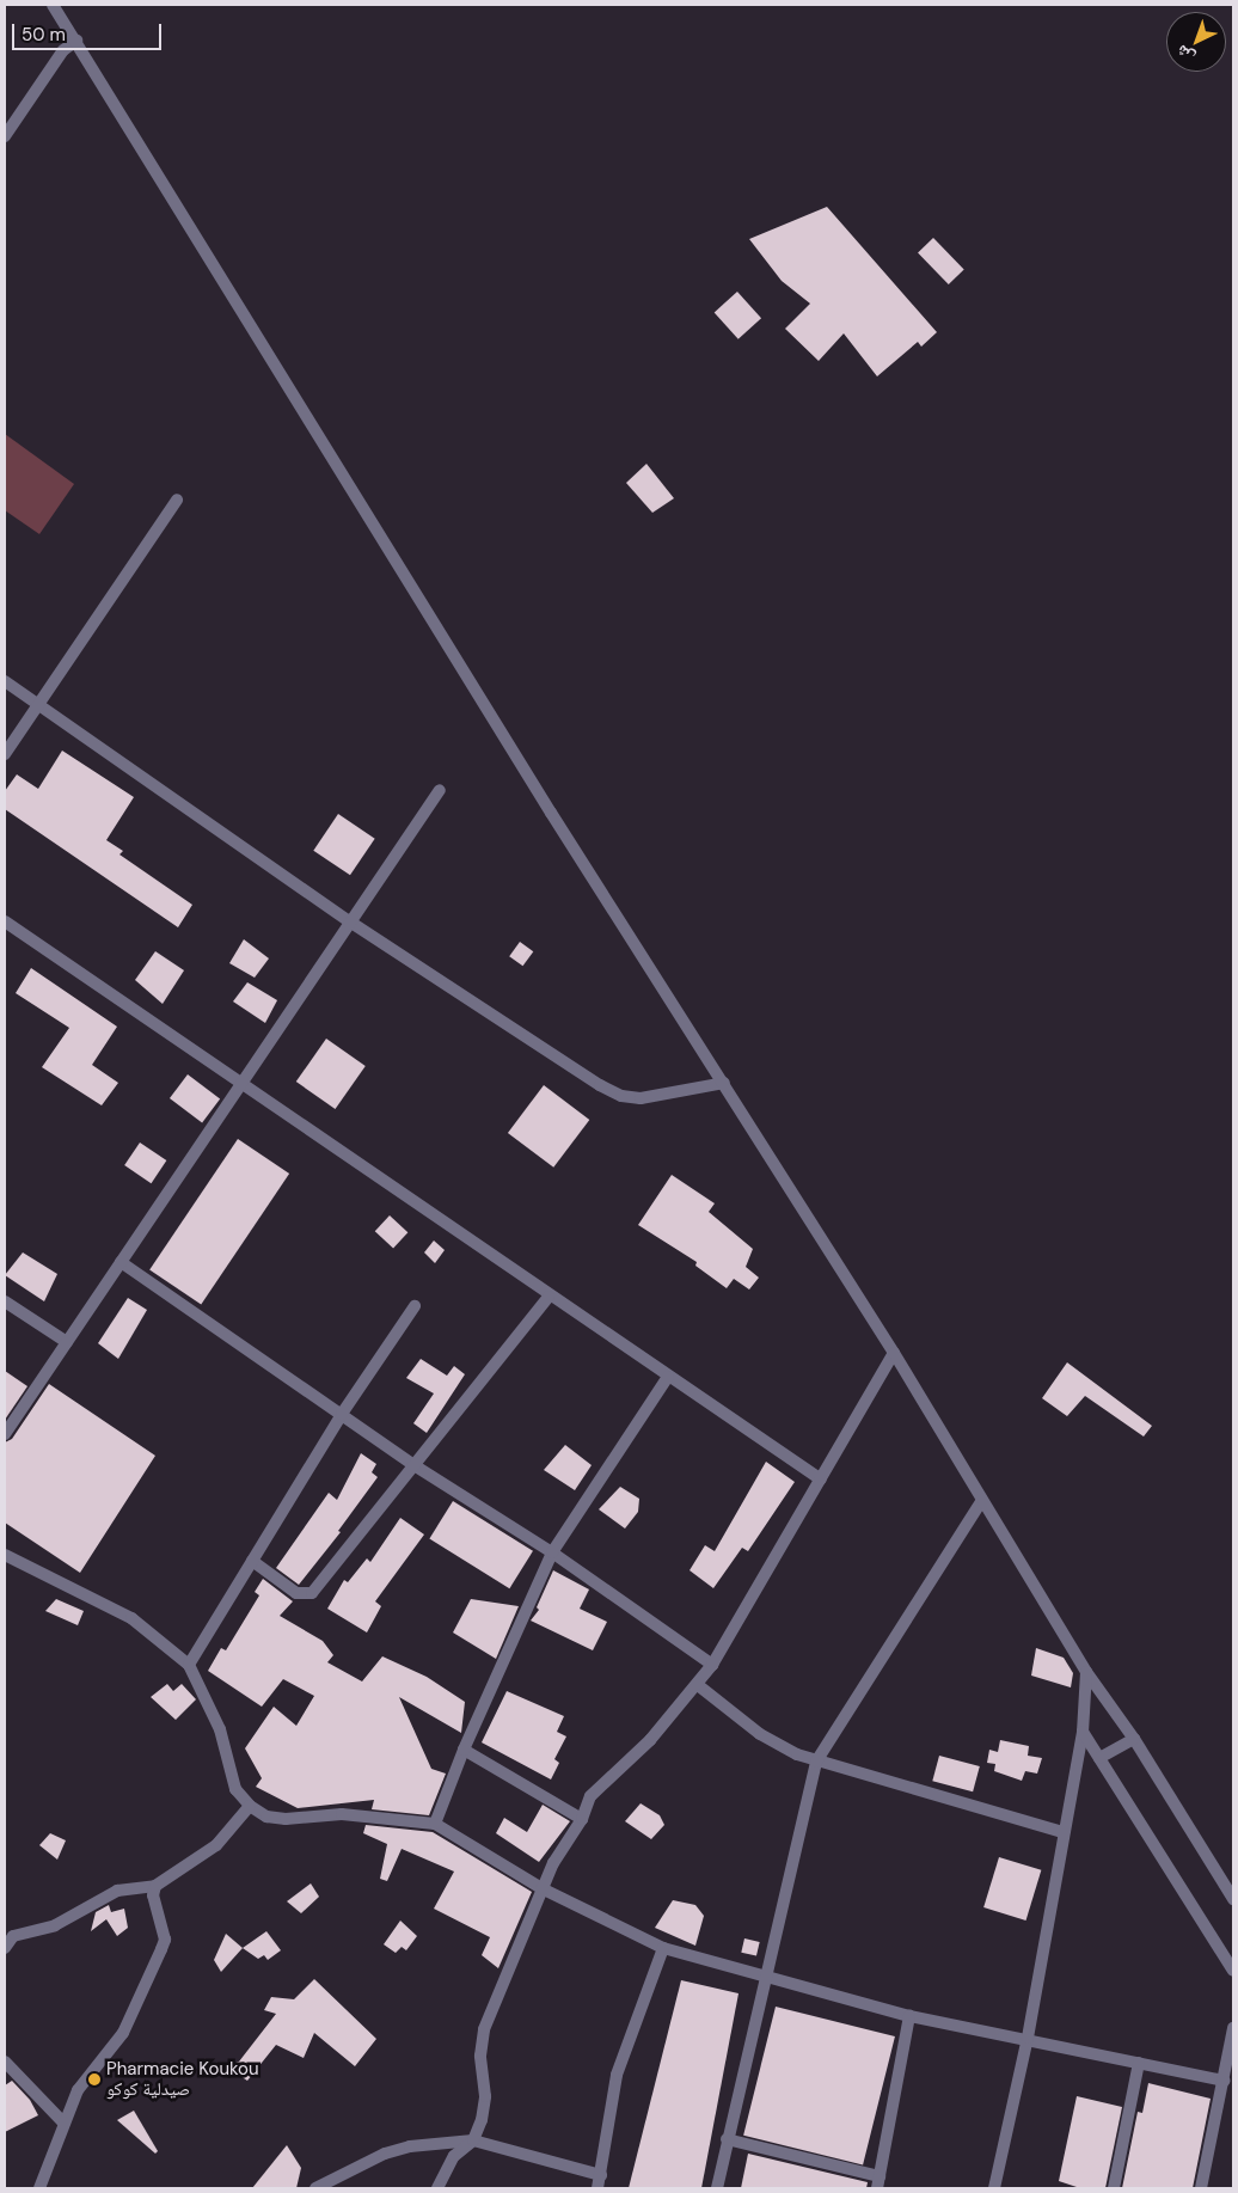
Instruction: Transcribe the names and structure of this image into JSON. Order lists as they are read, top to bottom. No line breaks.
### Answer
{"places":["Pharmacie Koukou صيدلية كوكو"],"scale_bar":"50 m","north":"bottom left"}
